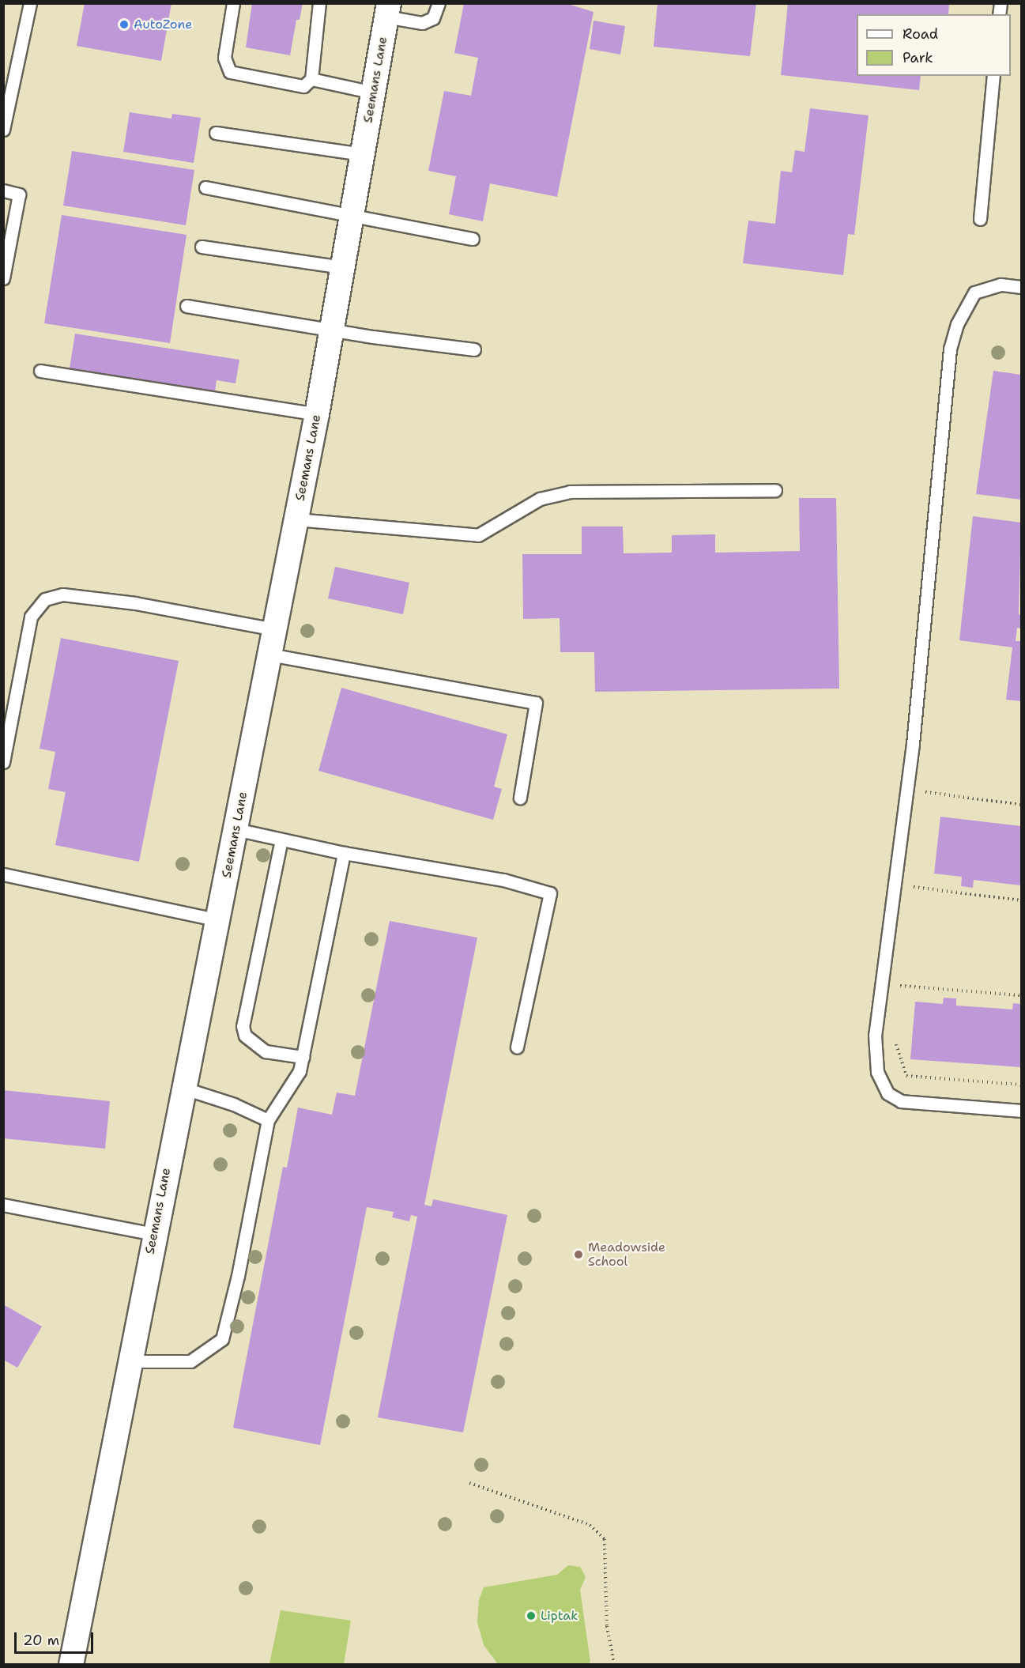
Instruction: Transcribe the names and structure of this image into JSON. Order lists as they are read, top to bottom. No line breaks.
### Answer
{"streets":{"street":["Seemans Lane"]},"places":["AutoZone","Meadowside School","Liptak"],"legend":["Road","Park"],"scale_bar":"20 m"}
